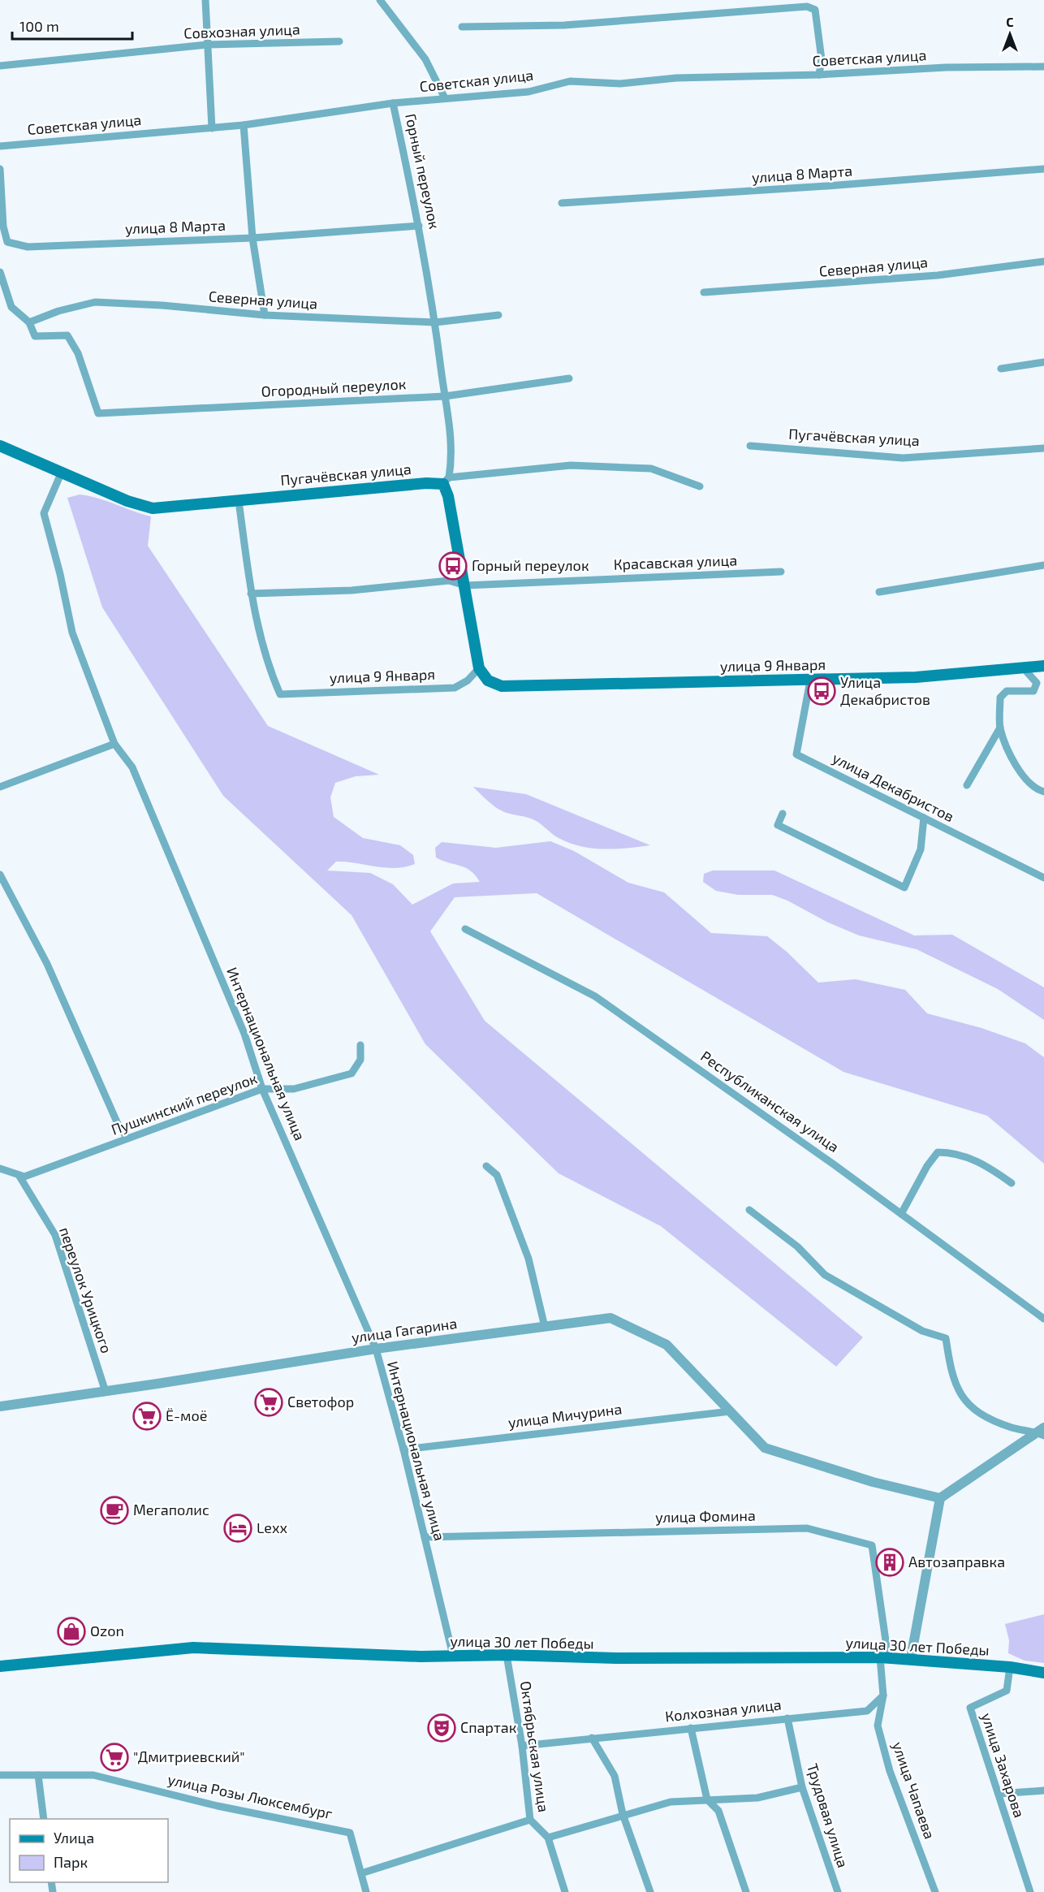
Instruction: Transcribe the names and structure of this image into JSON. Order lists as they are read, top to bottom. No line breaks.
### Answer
{"streets":{"main road":["Горный переулок","Пугачёвская улица","улица 9 Января","улица 30 лет Победы"],"street":["Совхозная улица","Советская улица","улица 8 Марта","Северная улица","Огородный переулок","Красавская улица","улица Декабристов","Интернациональная улица","Республиканская улица","Пушкинский переулок","переулок Урицкого","улица Гагарина","улица Мичурина","улица Фомина","Колхозная улица","Октябрьская улица","улица Захарова","улица Чапаева","улица Розы Люксембург","Трудовая улица"]},"crossings":[["Советская улица","Горный переулок"],["Горный переулок","улица 8 Марта"],["Горный переулок","Северная улица"],["Горный переулок","Огородный переулок"],["Горный переулок","Пугачёвская улица"],["Горный переулок","Красавская улица"],["Горный переулок","улица 9 Января"],["Северная улица","Огородный переулок"],["Пугачёвская улица","Интернациональная улица"],["Красавская улица","улица 9 Января"],["улица 9 Января","улица Декабристов"],["Интернациональная улица","Пушкинский переулок"],["Интернациональная улица","улица Гагарина"],["Интернациональная улица","улица Мичурина"],["Интернациональная улица","улица Фомина"],["Интернациональная улица","улица 30 лет Победы"],["Пушкинский переулок","переулок Урицкого"],["переулок Урицкого","улица Гагарина"],["улица Гагарина","улица Мичурина"],["улица Фомина","улица 30 лет Победы"],["улица 30 лет Победы","Октябрьская улица"],["улица 30 лет Победы","улица Захарова"],["Колхозная улица","Октябрьская улица"],["Колхозная улица","улица Чапаева"],["Колхозная улица","Трудовая улица"]],"places":{"bus stop":["Горный переулок","Улица Декабристов"],"supermarket":["Светофор","Ё-моё","\"Дмитриевский\""],"cafe":["Мегаполис"],"hotel":["Lexx"],"building":["Автозаправка"],"shop":["Ozon"],"theatre":["Спартак"]},"legend":["Улица","Парк"],"scale_bar":"100 m","north":"top"}
